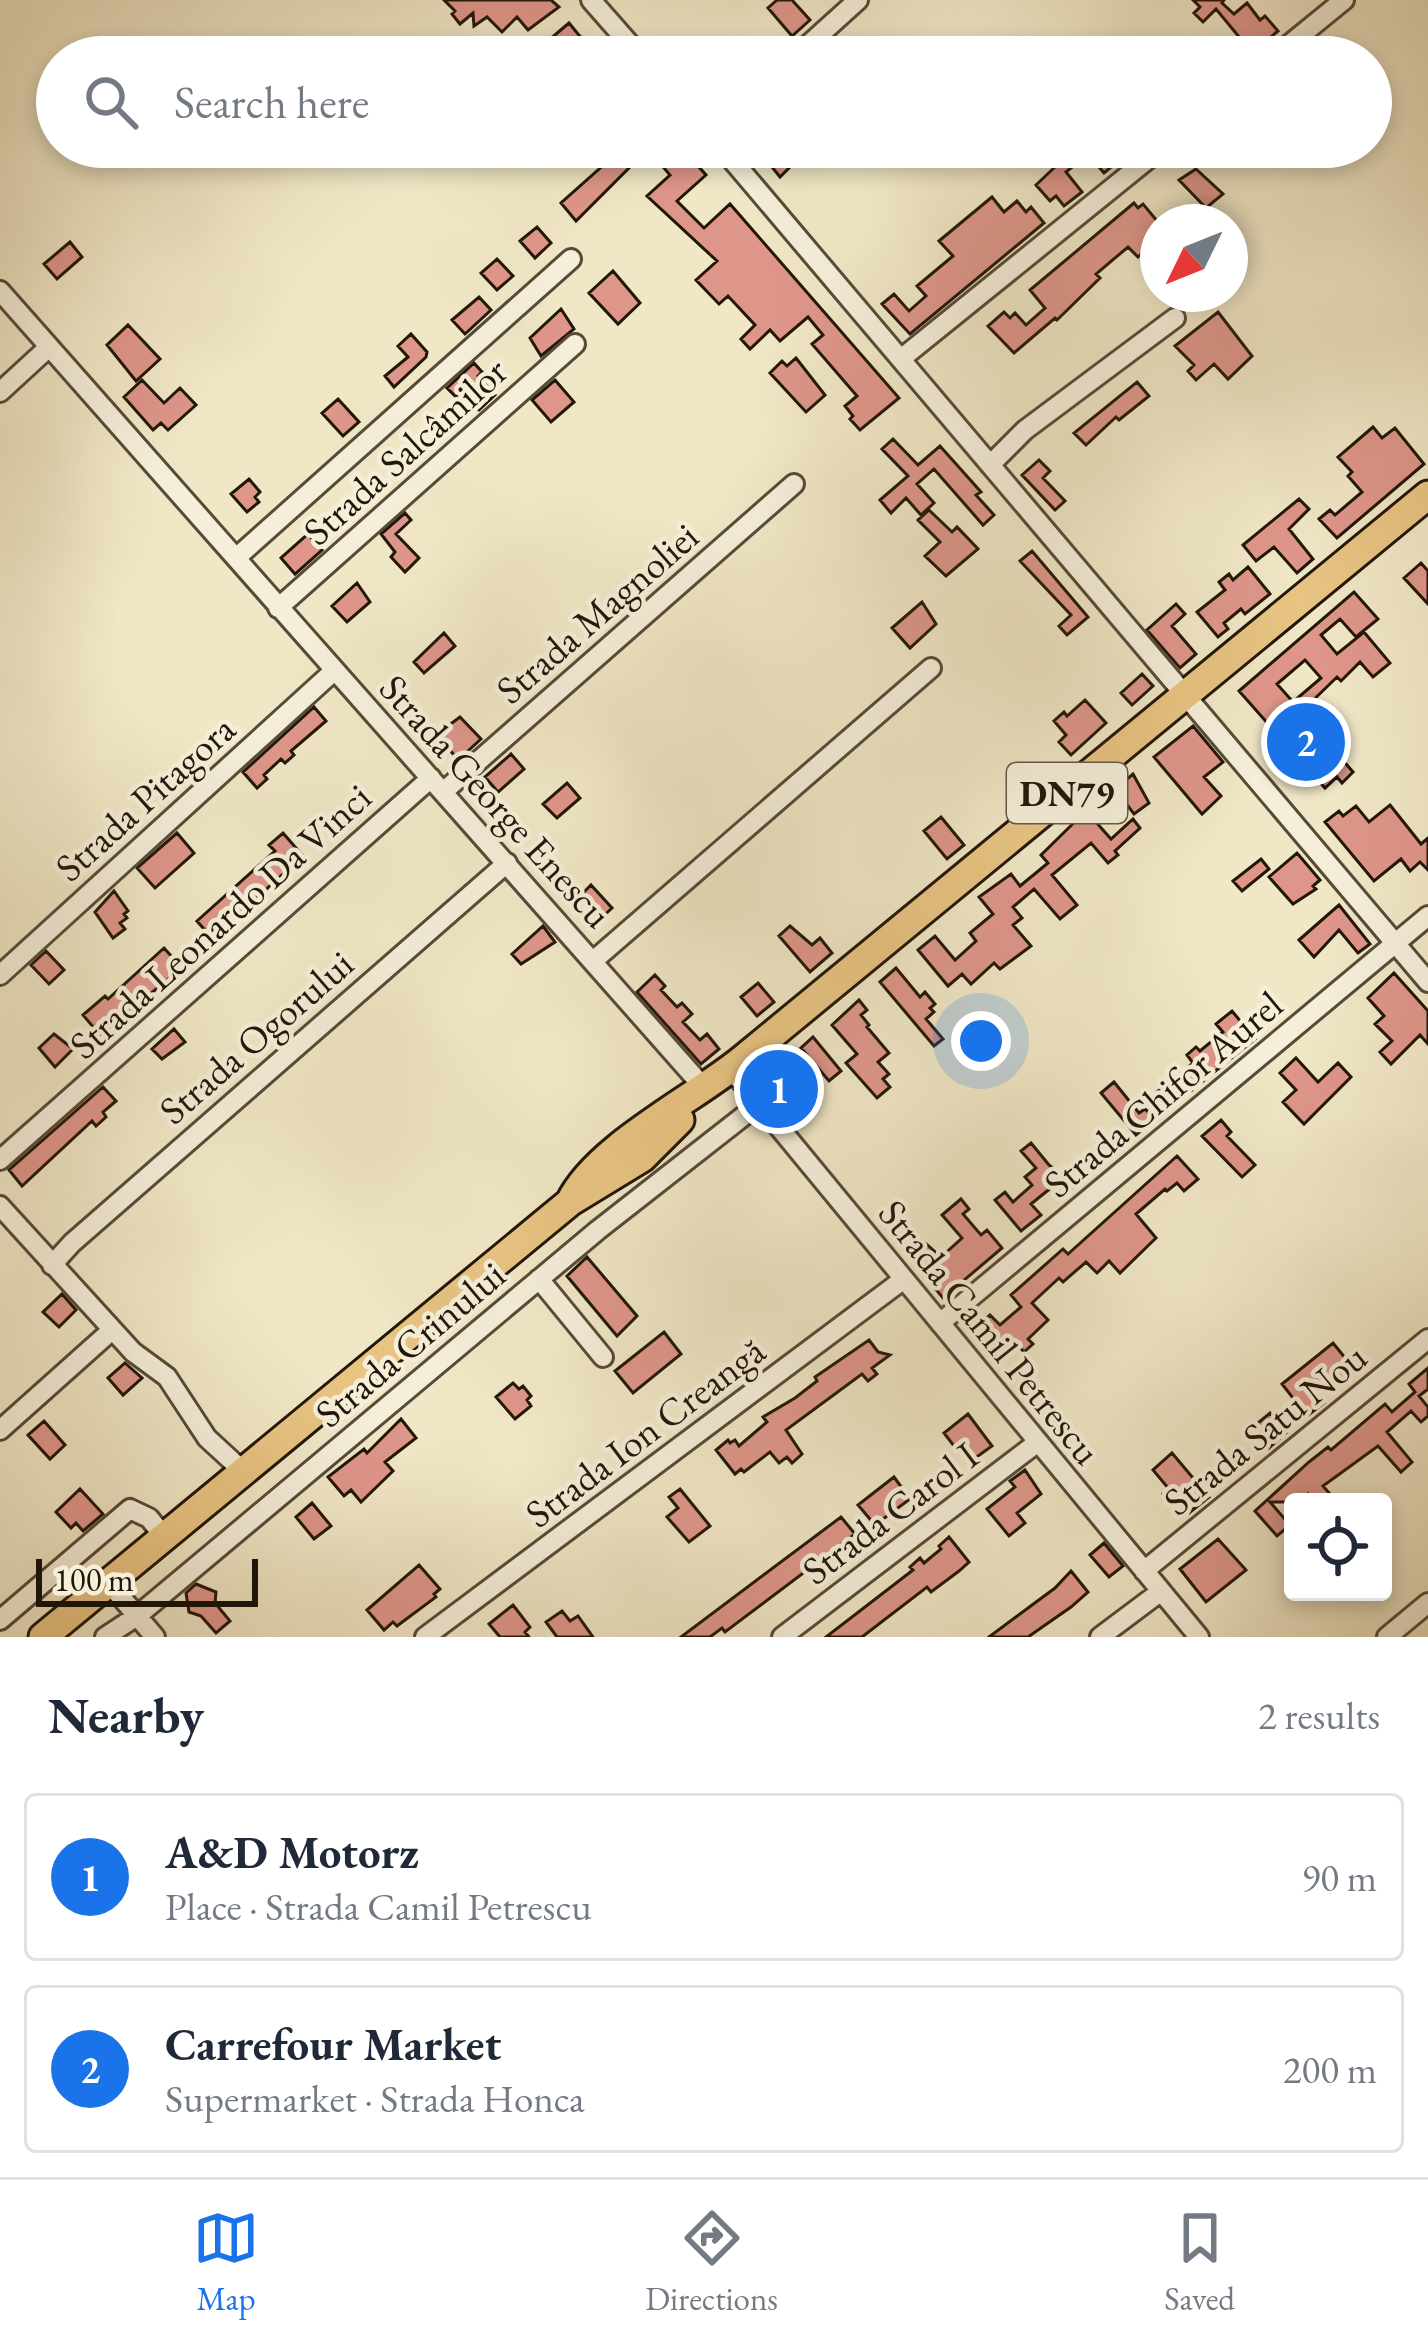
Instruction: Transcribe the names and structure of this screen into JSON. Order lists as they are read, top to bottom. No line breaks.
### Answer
{"streets":{"highway":["DN79"],"street":["Strada Salcâmilor","Strada Magnoliei","Strada Pitagora","Strada George Enescu","Strada Leonardo Da Vinci","Strada Ogorului","Strada Chifor Aurel","Strada Camil Petrescu","Strada Crinului","Strada Satu Nou","Strada Ion Creangă","Strada Carol I"]},"crossings":[["Strada Salcâmilor","Strada George Enescu"],["Strada Magnoliei","Strada George Enescu"],["Strada Magnoliei","Strada Leonardo Da Vinci"],["DN79","Strada George Enescu"],["DN79","Strada Camil Petrescu"],["Strada Pitagora","Strada George Enescu"],["Strada George Enescu","Strada Leonardo Da Vinci"],["Strada George Enescu","Strada Ogorului"],["Strada Chifor Aurel","Strada Camil Petrescu"],["Strada Camil Petrescu","Strada Crinului"],["Strada Camil Petrescu","Strada Satu Nou"],["Strada Camil Petrescu","Strada Ion Creangă"],["Strada Camil Petrescu","Strada Carol I"]],"scale_bar":"100 m","north":"bottom left","page":{"search":"Search here","pins":["2","1"],"scale":"100 m","heading":["Nearby","2 results"],"list":[{"mark":"1","name":"A&D Motorz","note":"Place · Strada Camil Petrescu","value":"90 m"},{"mark":"2","name":"Carrefour Market","note":"Supermarket · Strada Honca","value":"200 m"}],"nav":["Map","Directions","Saved"]}}
